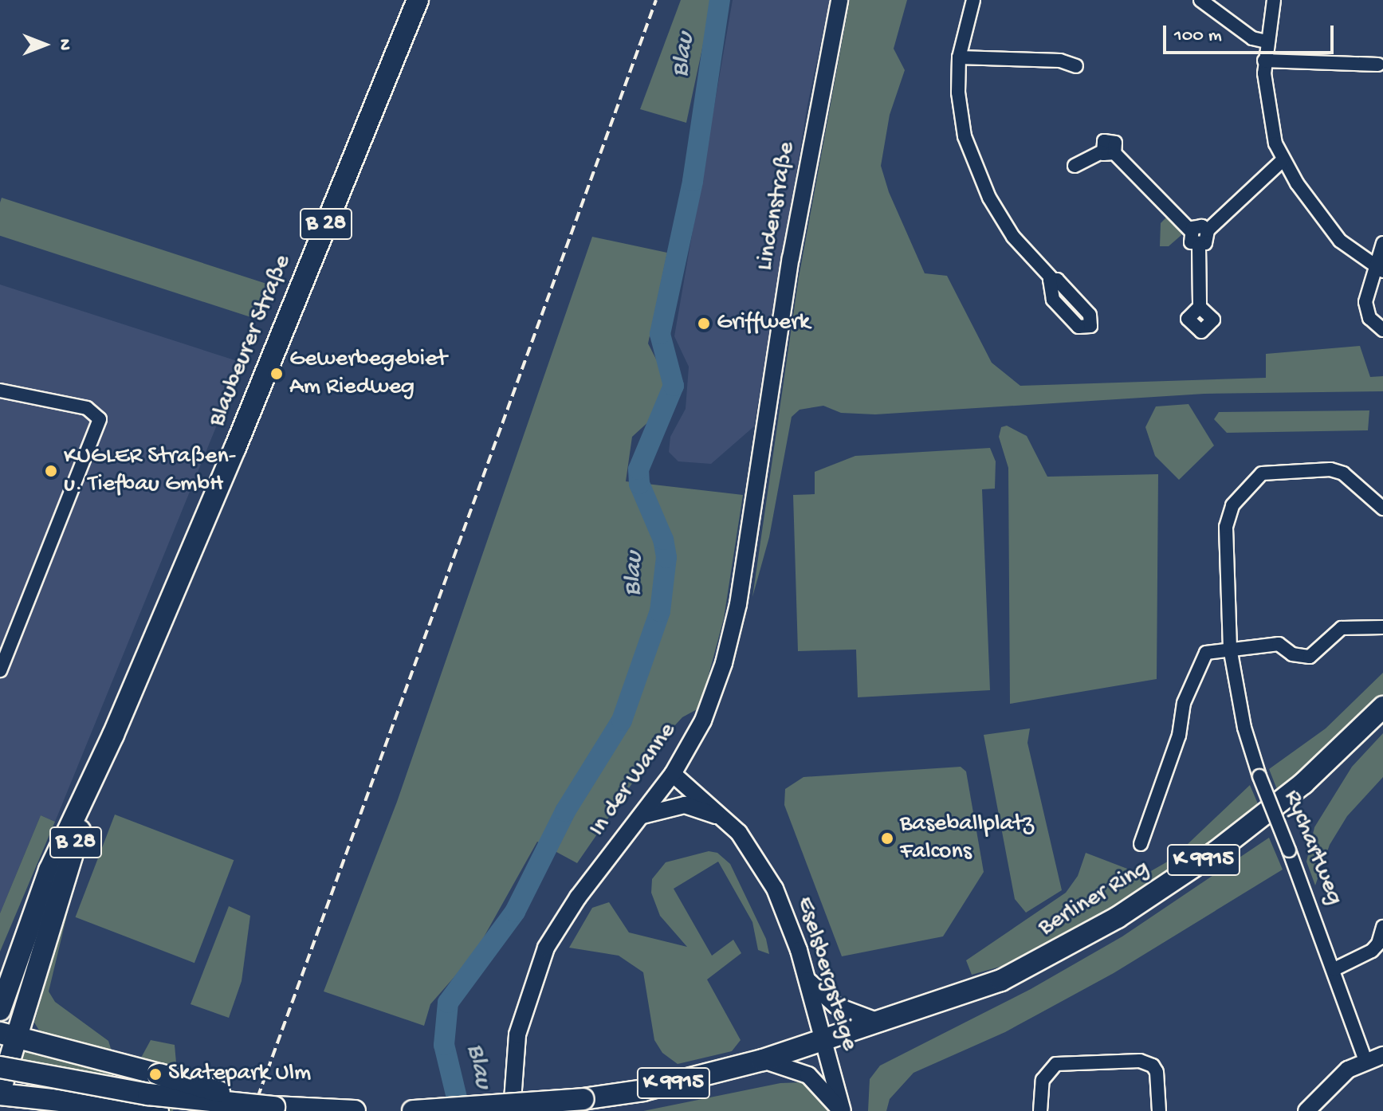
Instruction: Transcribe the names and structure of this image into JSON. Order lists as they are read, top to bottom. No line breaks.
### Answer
{"streets":{"main road":["B 28","Blaubeurer Straße","K 9915","Berliner Ring"],"street":["Lindenstraße","In der Wanne","Rychartweg","Eselsbergsteige"]},"crossings":[["Lindenstraße","In der Wanne"],["B 28","Blaubeurer Straße"],["In der Wanne","Eselsbergsteige"],["K 9915","Berliner Ring"],["K 9915","Eselsbergsteige"],["Berliner Ring","Eselsbergsteige"]],"water":["Blau"],"places":["Griffwerk","Gewerbegebiet Am Riedweg","KUGLER Straßen- u. Tiefbau GmbH","Baseballplatz Falcons","Skatepark Ulm"],"scale_bar":"100 m","north":"right"}
